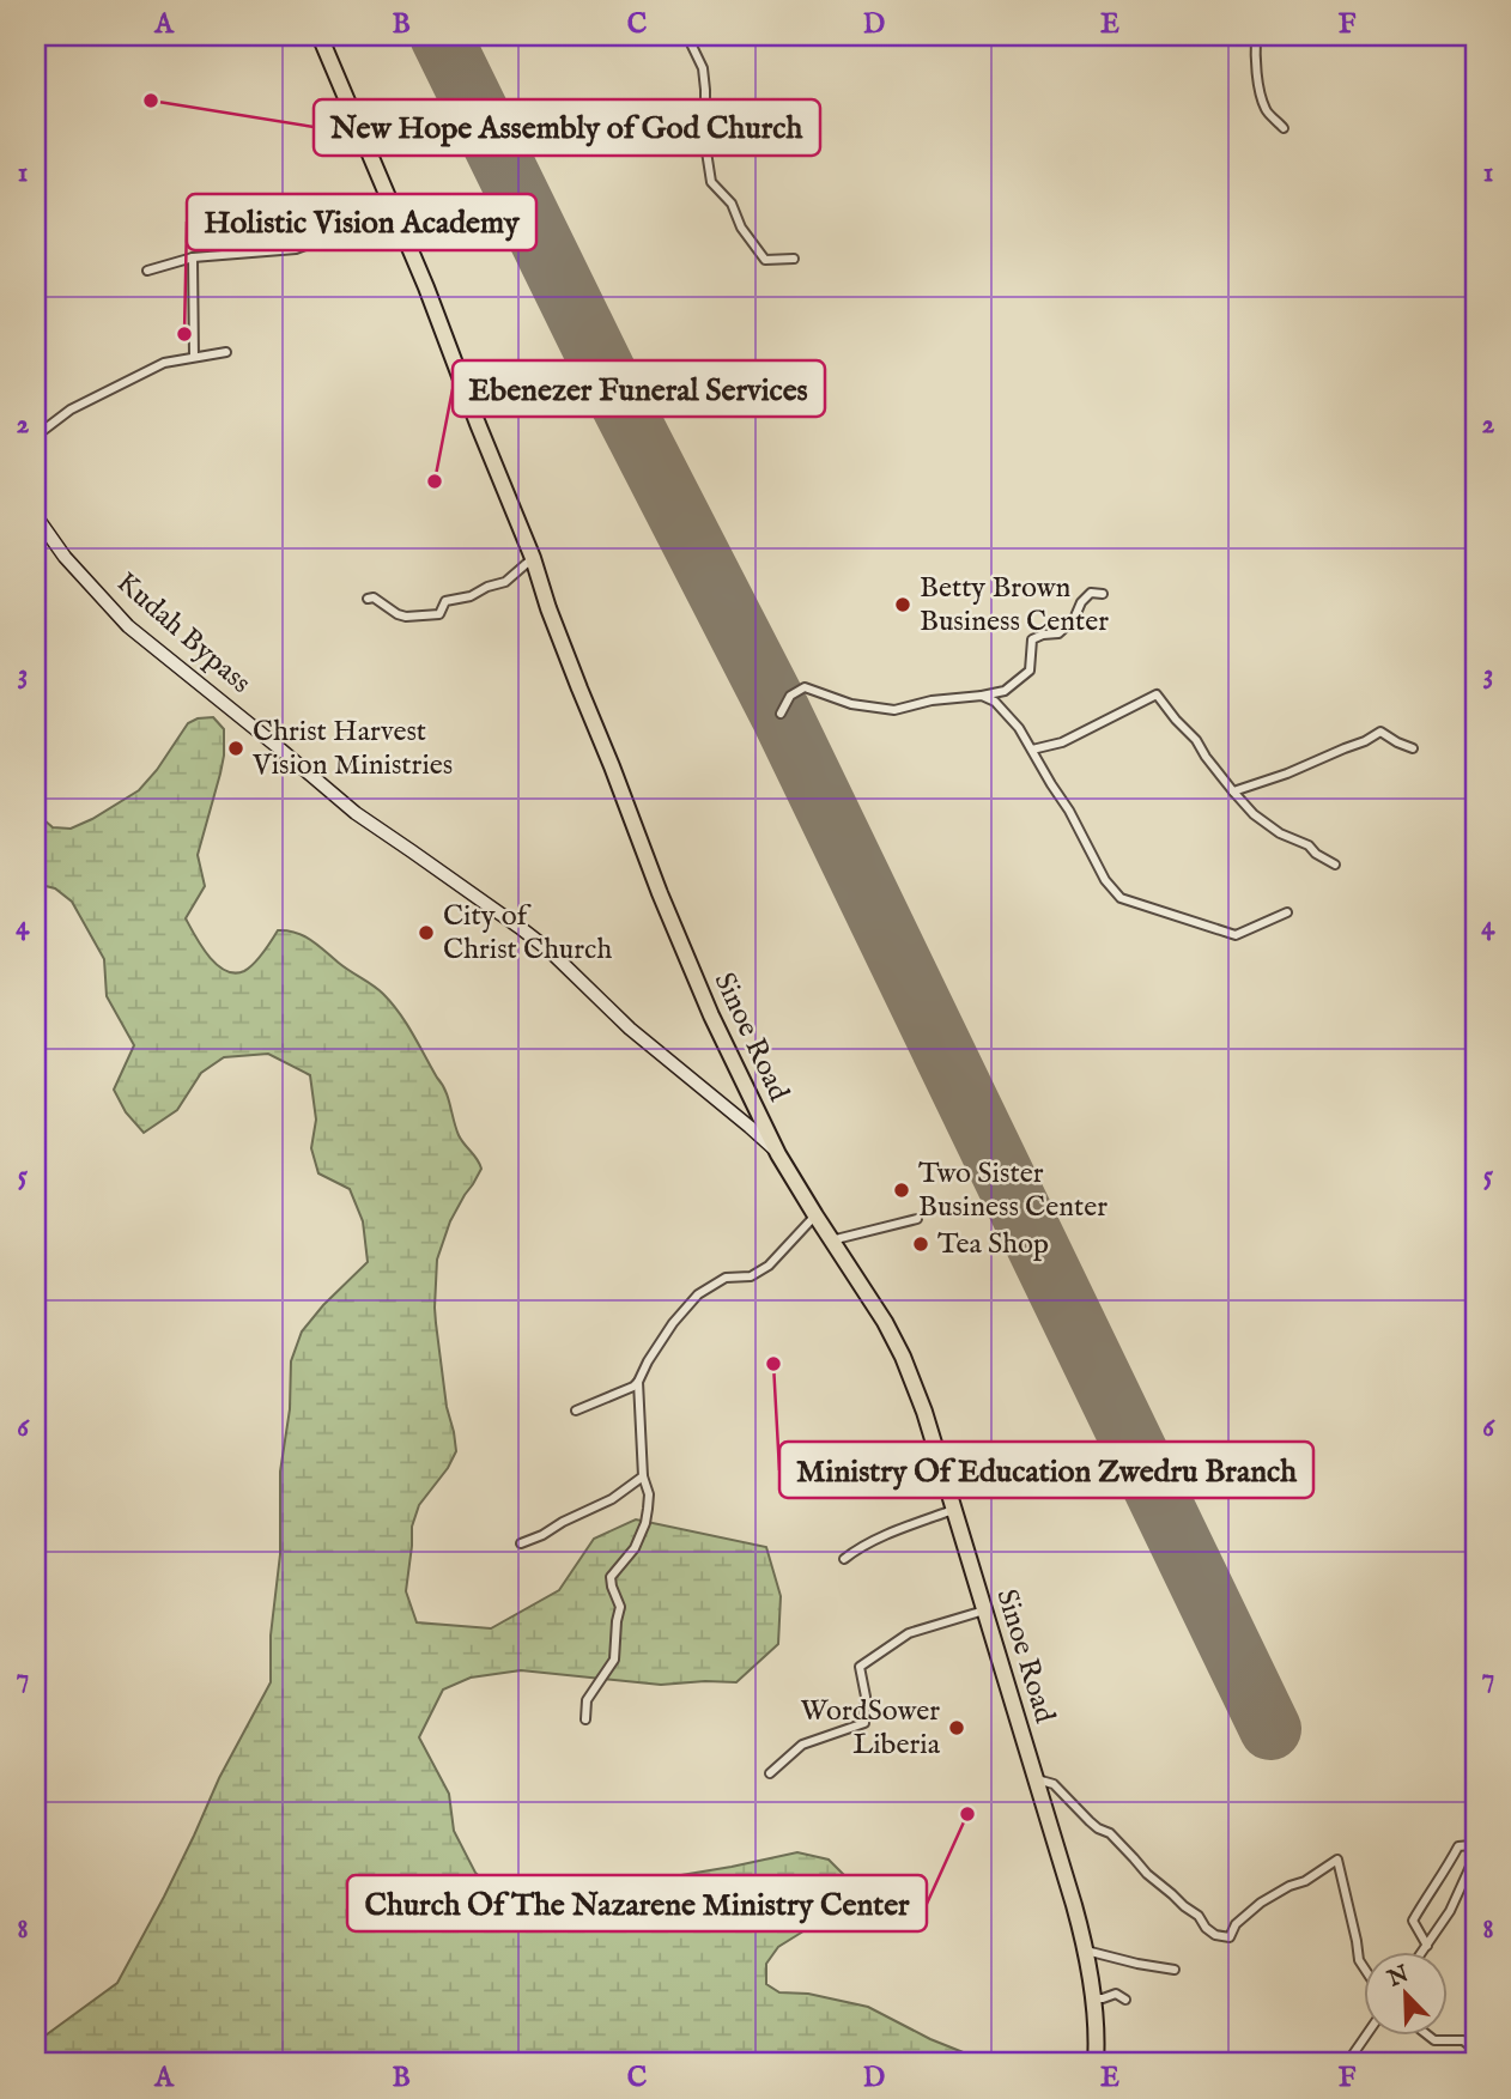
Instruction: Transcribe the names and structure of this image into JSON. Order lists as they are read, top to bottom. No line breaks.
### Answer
{"streets":{"highway":["Sinoe Road"],"street":["Kudah Bypass"]},"crossings":[["Kudah Bypass","Sinoe Road"]],"places":["New Hope Assembly of God Church","Holistic Vision Academy","Ebenezer Funeral Services","Betty Brown Business Center","Christ Harvest Vision Ministries","City of Christ Church","Two Sister Business Center","Tea Shop","Ministry Of Education Zwedru Branch","WordSower Liberia","Church Of The Nazarene Ministry Center"],"north":"top left","grid":{"columns":["A","B","C","D","E","F"],"rows":["1","2","3","4","5","6","7","8"]}}
